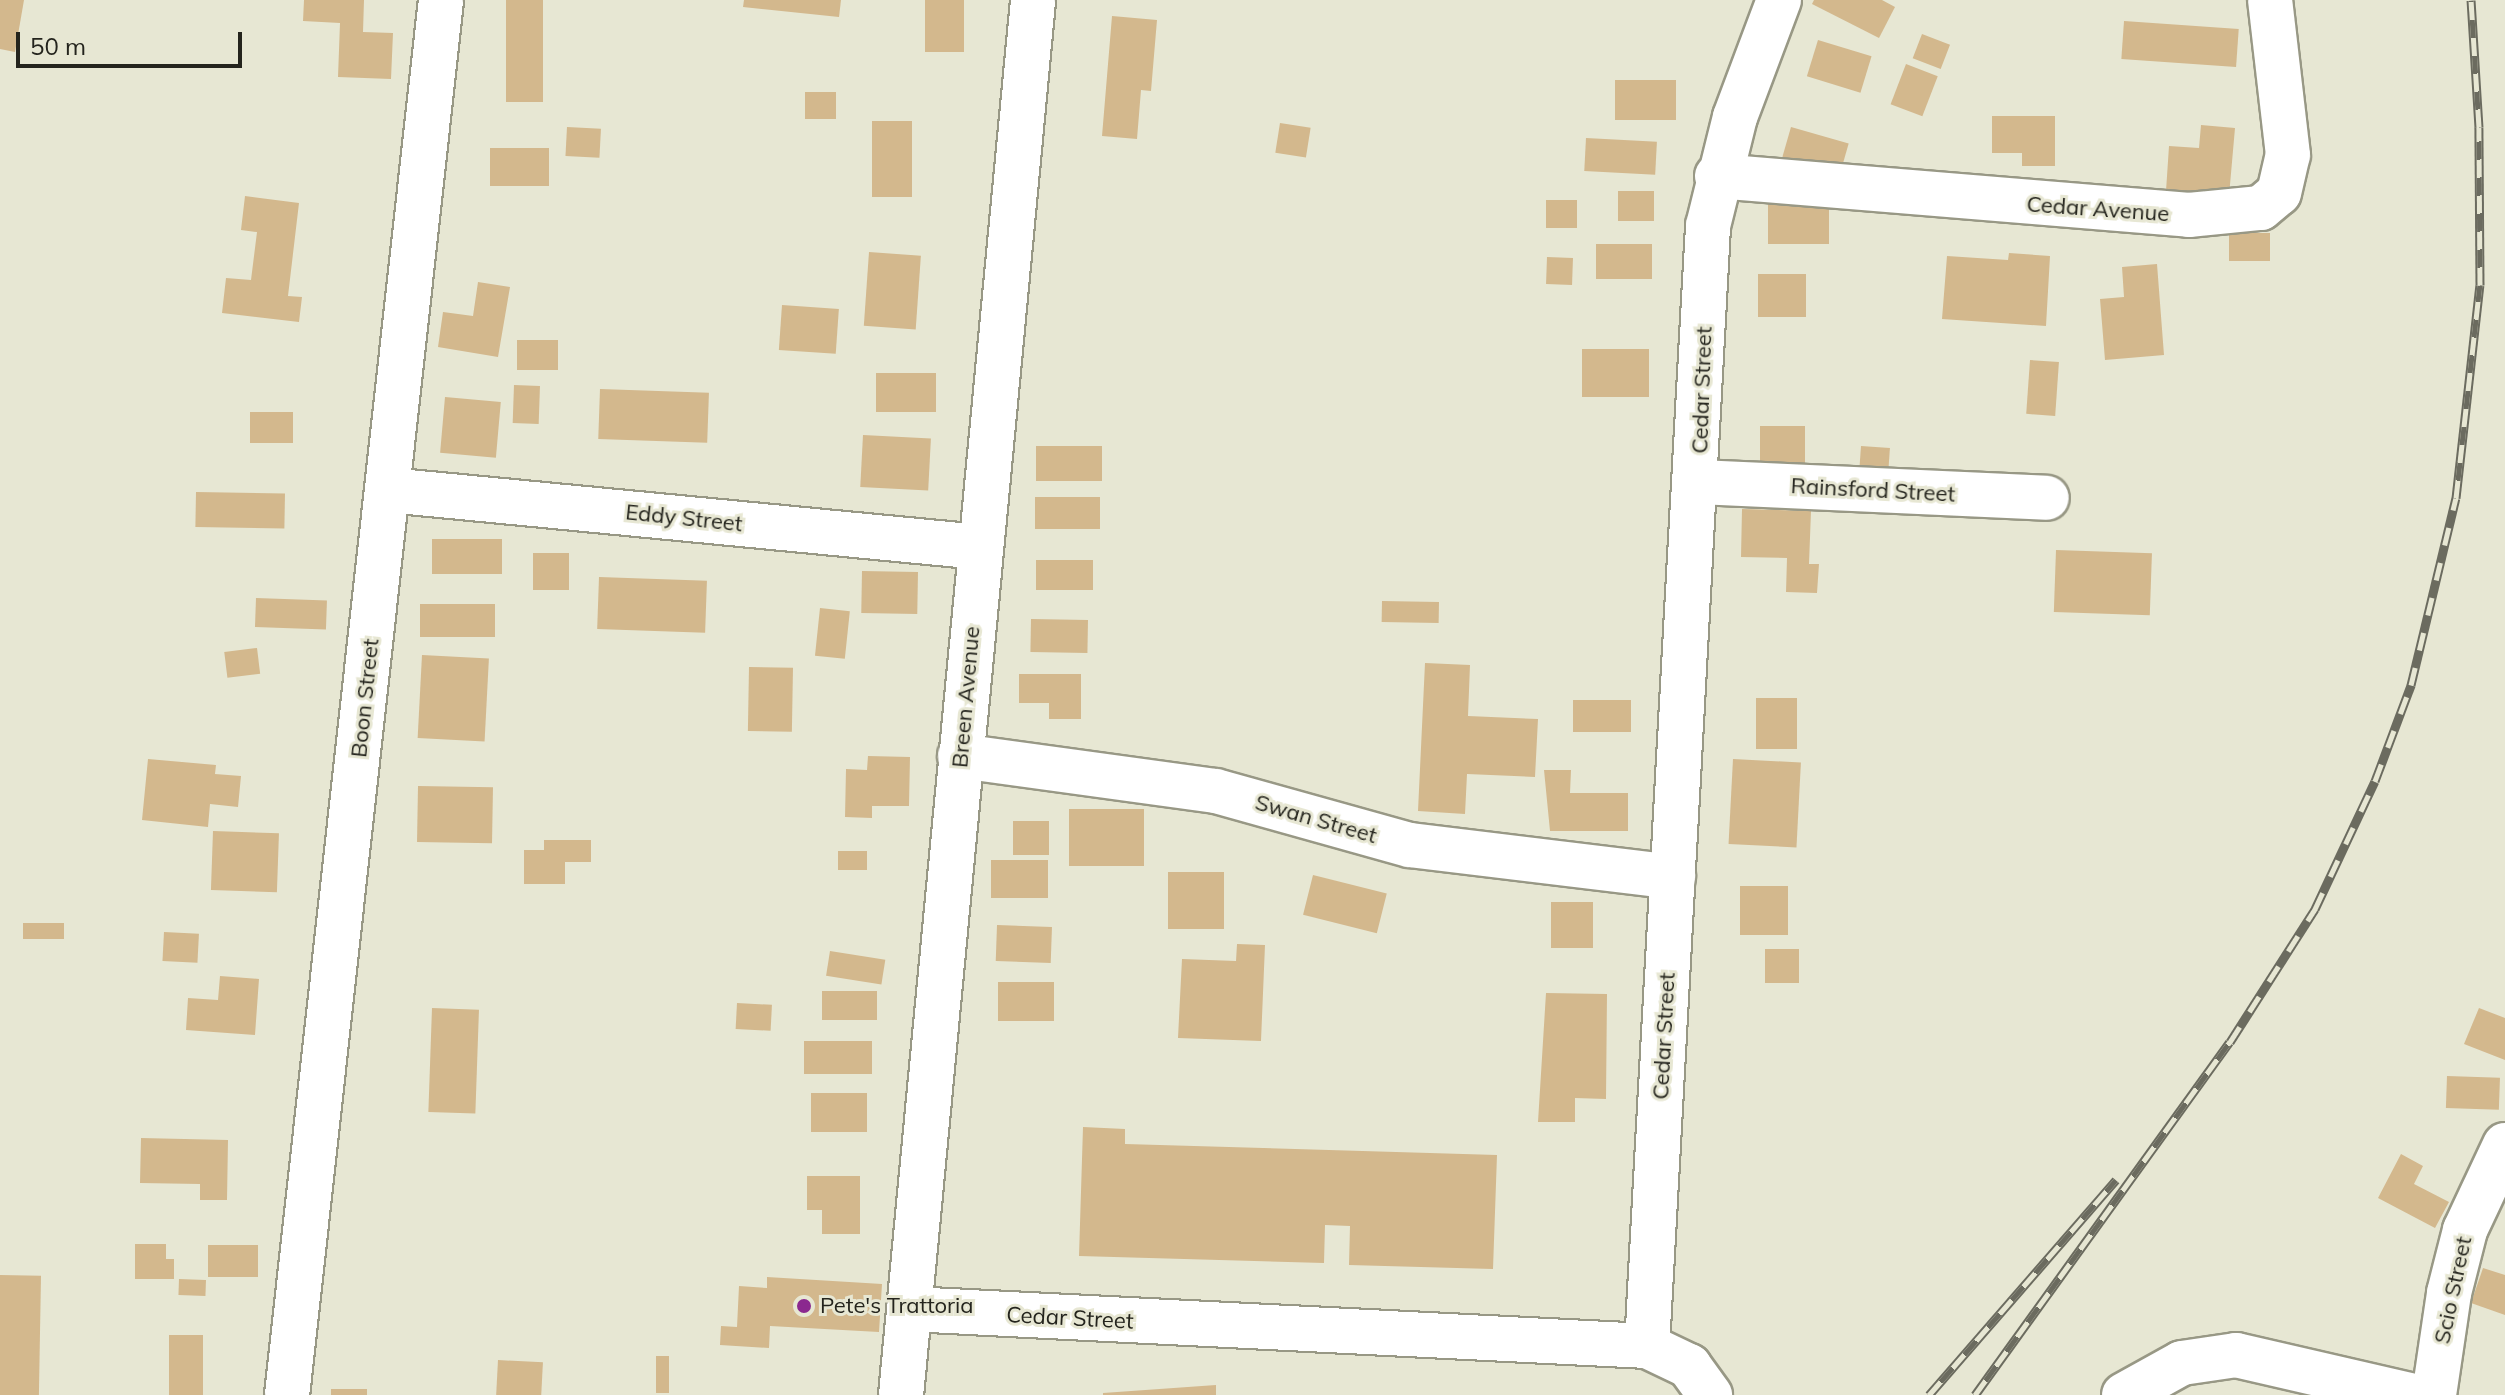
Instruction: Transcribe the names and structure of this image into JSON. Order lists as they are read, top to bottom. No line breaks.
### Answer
{"streets":{"street":["Cedar Avenue","Cedar Street","Rainsford Street","Eddy Street","Breen Avenue","Boon Street","Swan Street","Scio Street"]},"crossings":[["Cedar Avenue","Cedar Street"],["Cedar Street","Rainsford Street"],["Cedar Street","Breen Avenue"],["Cedar Street","Swan Street"],["Eddy Street","Breen Avenue"],["Eddy Street","Boon Street"],["Breen Avenue","Swan Street"]],"places":["Pete's Trattoria"],"scale_bar":"50 m"}
